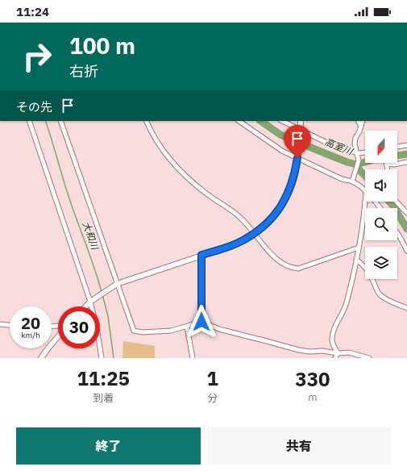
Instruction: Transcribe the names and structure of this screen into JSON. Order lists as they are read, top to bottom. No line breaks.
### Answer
{"water":["高室川","大和川"],"north":"bottom","page":{"status":"11:24","turn":["100 m","右折"],"then":"その先","speed":"20 km/h","limit":"30","eta":["11:25","到着","1","分","330","m"],"buttons":["終了","共有"]}}
